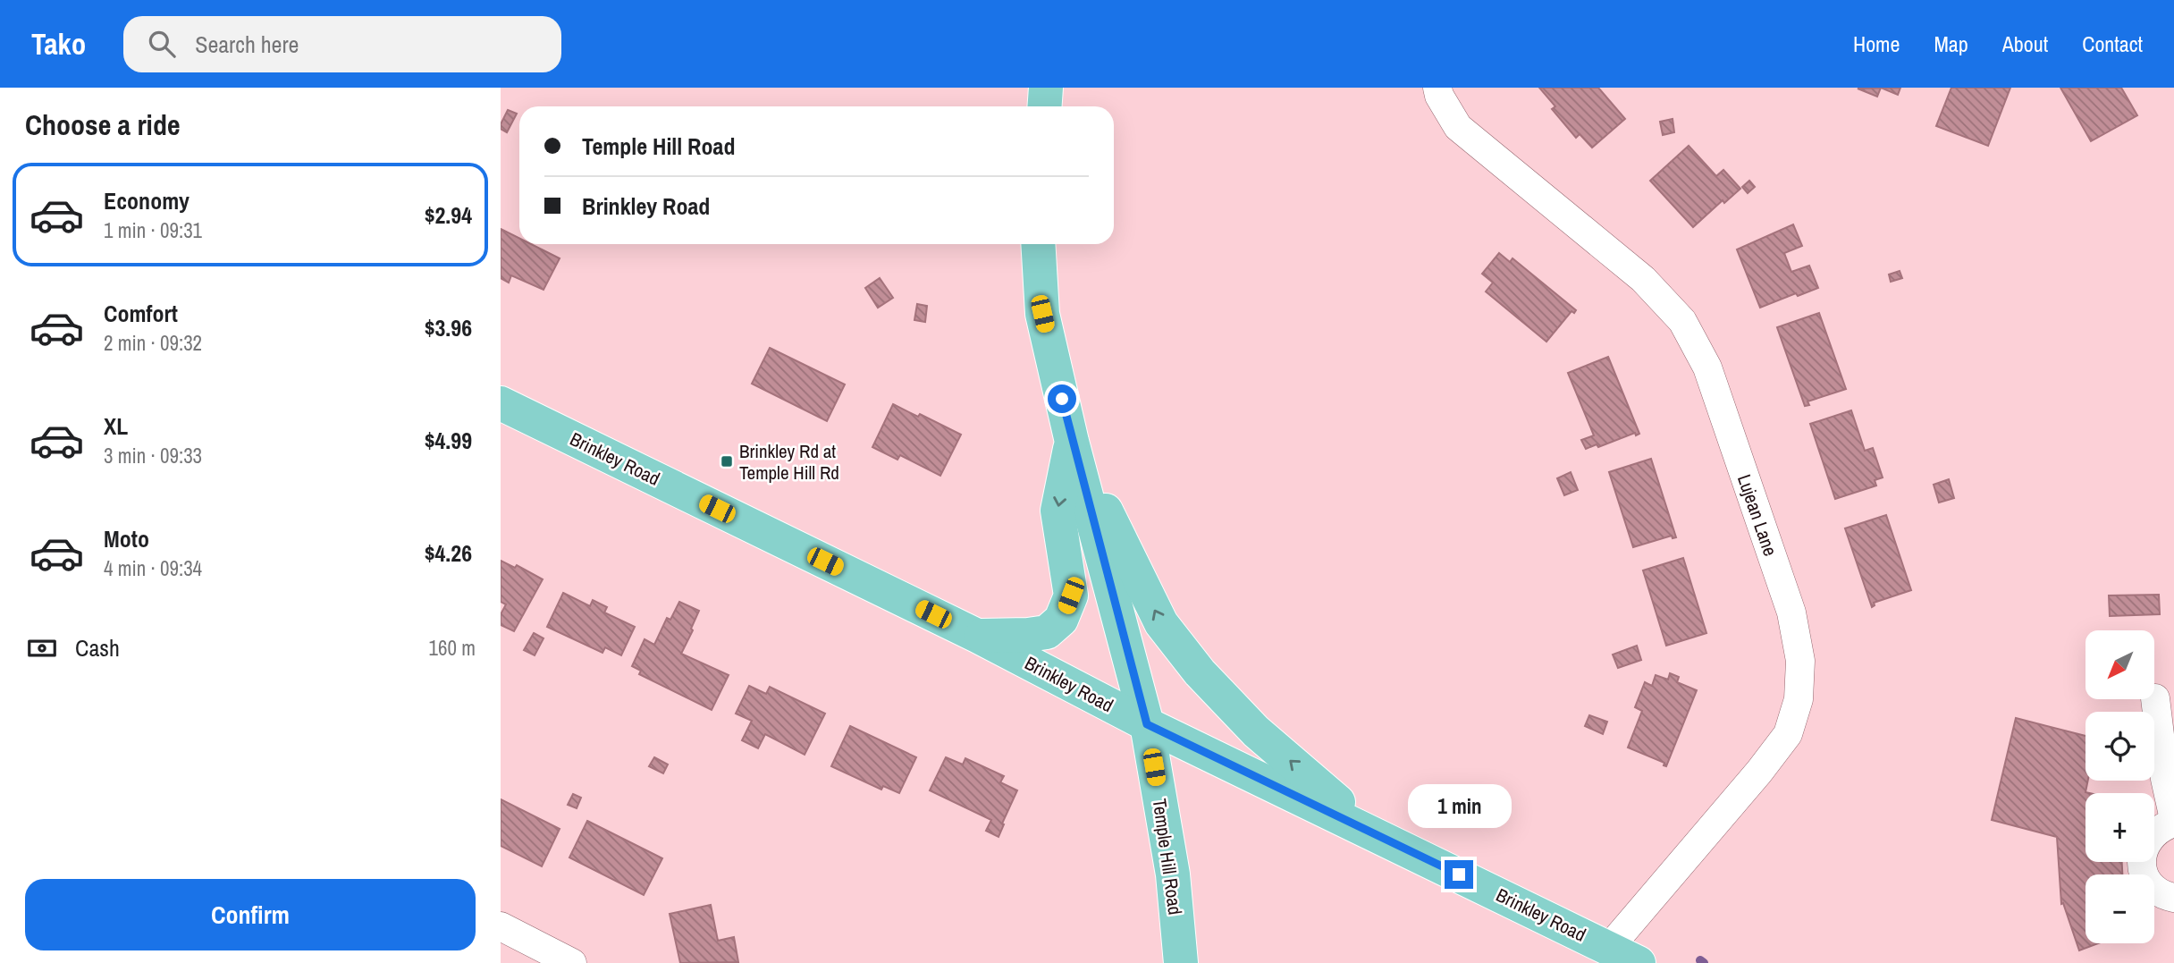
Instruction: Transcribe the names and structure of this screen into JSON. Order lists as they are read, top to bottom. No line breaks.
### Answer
{"streets":{"main road":["Brinkley Road","Temple Hill Road"],"street":["Lujean Lane"]},"crossings":[["Brinkley Road","Lujean Lane"],["Brinkley Road","Temple Hill Road"]],"places":{"transit":["Brinkley Rd at Temple Hill Rd"]},"north":"bottom left","page":{"header":"Tako","search":"Search here","nav":["Home","Map","About","Contact"],"heading":"Choose a ride","banner":["Temple Hill Road","Brinkley Road"],"list":[{"name":"Economy","note":"1 min · 09:31","value":"$2.94"},{"name":"Comfort","note":"2 min · 09:32","value":"$3.96"},{"name":"XL","note":"3 min · 09:33","value":"$4.99"},{"name":"Moto","note":"4 min · 09:34","value":"$4.26"}],"pay":["Cash","160 m"],"map_buttons":["+","−"],"bubble":"1 min","buttons":"Confirm"}}
